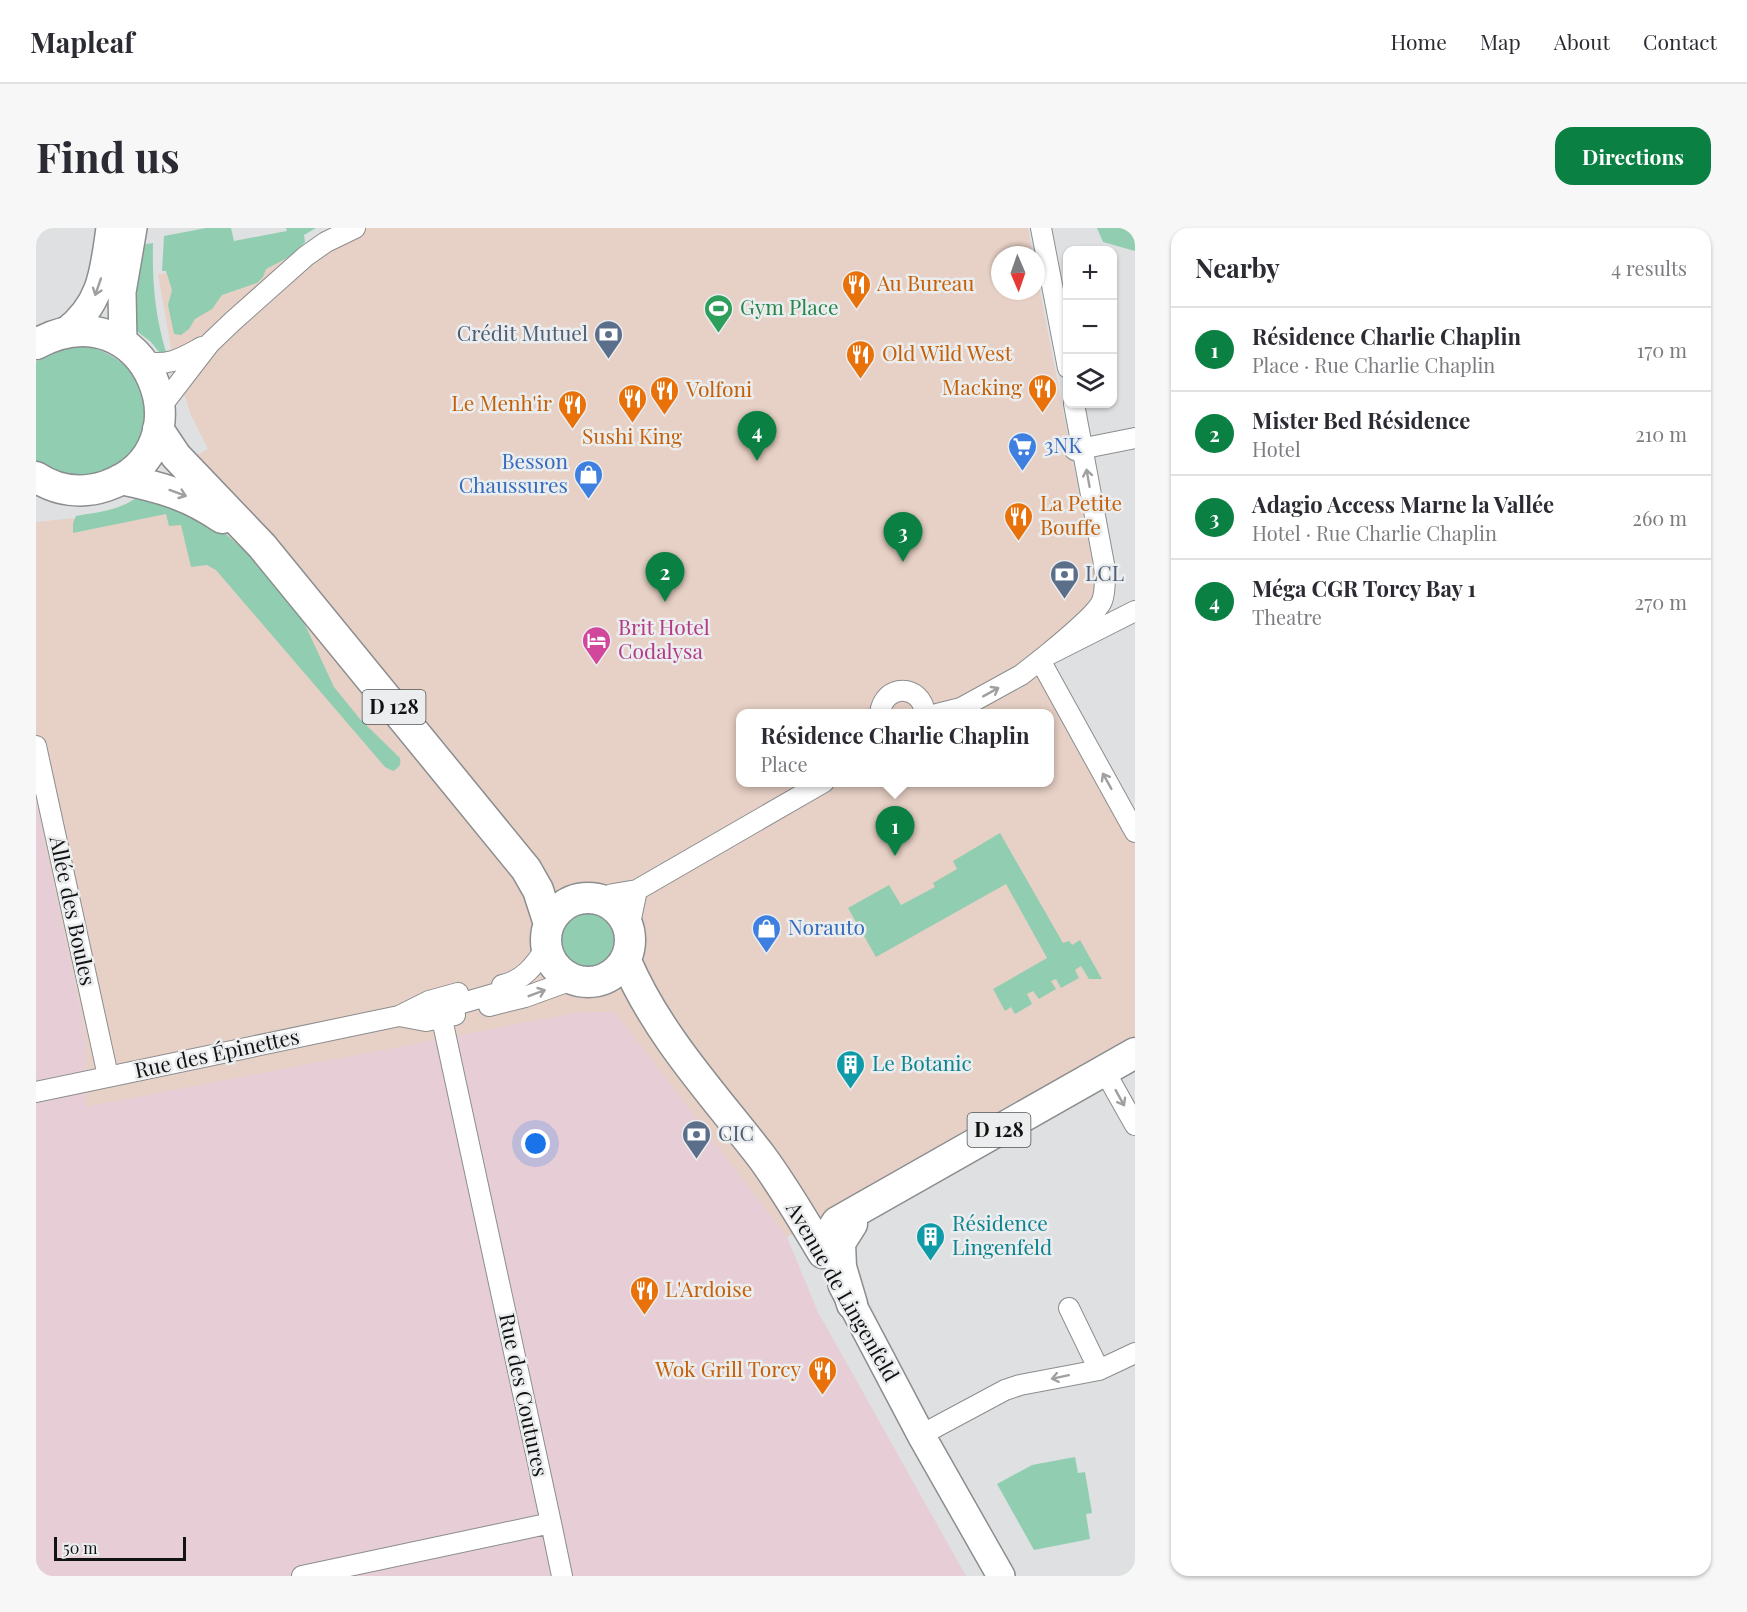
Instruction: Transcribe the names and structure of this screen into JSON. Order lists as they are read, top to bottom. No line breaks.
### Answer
{"streets":{"main road":["D 128","Avenue de Lingenfeld"],"street":["Allée des Boules","Rue des Épinettes","Rue des Coutures"]},"crossings":[["D 128","Rue des Épinettes"],["D 128","Avenue de Lingenfeld"],["Allée des Boules","Rue des Épinettes"],["Rue des Épinettes","Avenue de Lingenfeld"],["Rue des Épinettes","Rue des Coutures"]],"places":{"restaurant":["Au Bureau","Old Wild West","Macking","Volfoni","Sushi King","Le Menh'ir","La Petite Bouffe","L'Ardoise","Wok Grill Torcy"],"sports":["Gym Place"],"bank":["Crédit Mutuel","LCL","CIC"],"supermarket":["3NK"],"shop":["Besson Chaussures","Norauto"],"hotel":["Brit Hotel Codalysa"],"building":["Le Botanic","Résidence Lingenfeld"]},"scale_bar":"50 m","north":"bottom","page":{"header":"Mapleaf","nav":["Home","Map","About","Contact"],"buttons":"Directions","title":"Find us","heading":["Nearby","4 results"],"map_buttons":["+","−"],"list":[{"mark":"1","name":"Résidence Charlie Chaplin","note":"Place · Rue Charlie Chaplin","value":"170 m"},{"mark":"2","name":"Mister Bed Résidence","note":"Hotel","value":"210 m"},{"mark":"3","name":"Adagio Access Marne la Vallée","note":"Hotel · Rue Charlie Chaplin","value":"260 m"},{"mark":"4","name":"Méga CGR Torcy Bay 1","note":"Theatre","value":"270 m"}],"pins":["4","3","2","1"],"popup":["Résidence Charlie Chaplin","Place"],"scale":"50 m"}}
